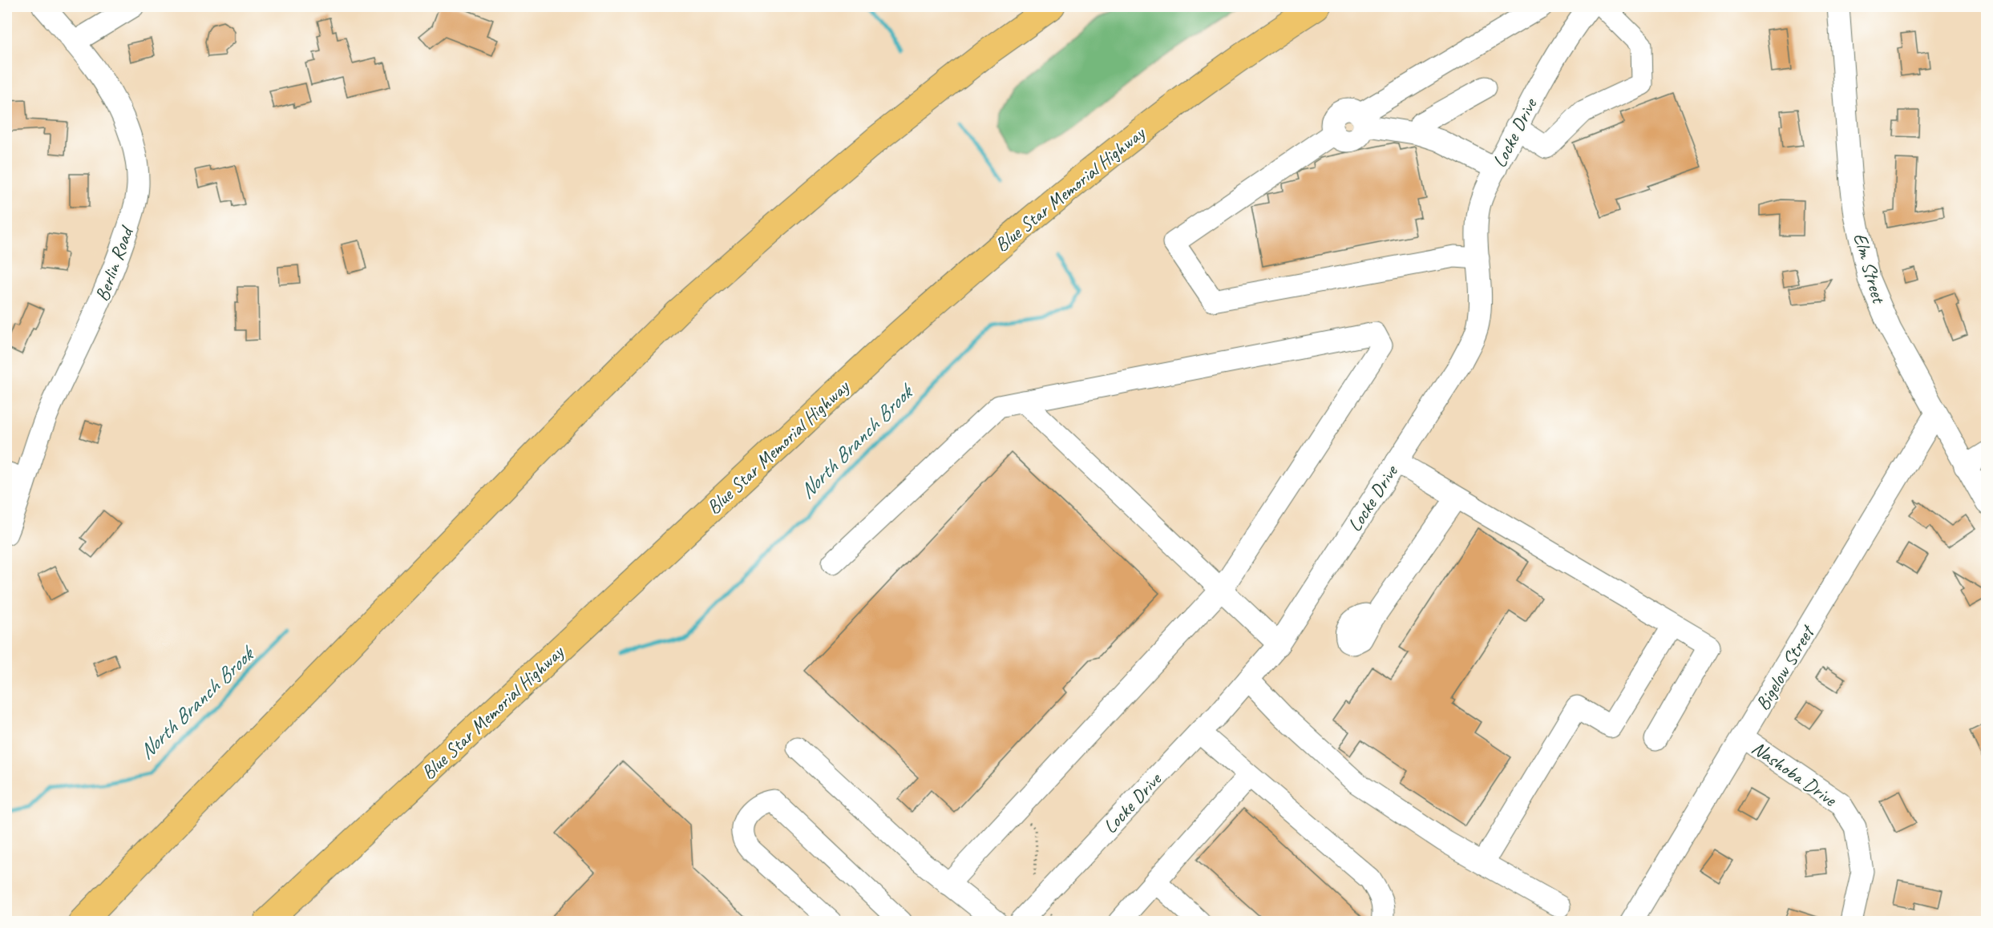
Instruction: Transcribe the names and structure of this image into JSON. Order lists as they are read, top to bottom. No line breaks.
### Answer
{"streets":{"highway":["Blue Star Memorial Highway"],"street":["Locke Drive","Berlin Road","Elm Street","Bigelow Street","Nashoba Drive"]},"crossings":[["Elm Street","Bigelow Street"],["Bigelow Street","Nashoba Drive"]],"water":["North Branch Brook"]}
